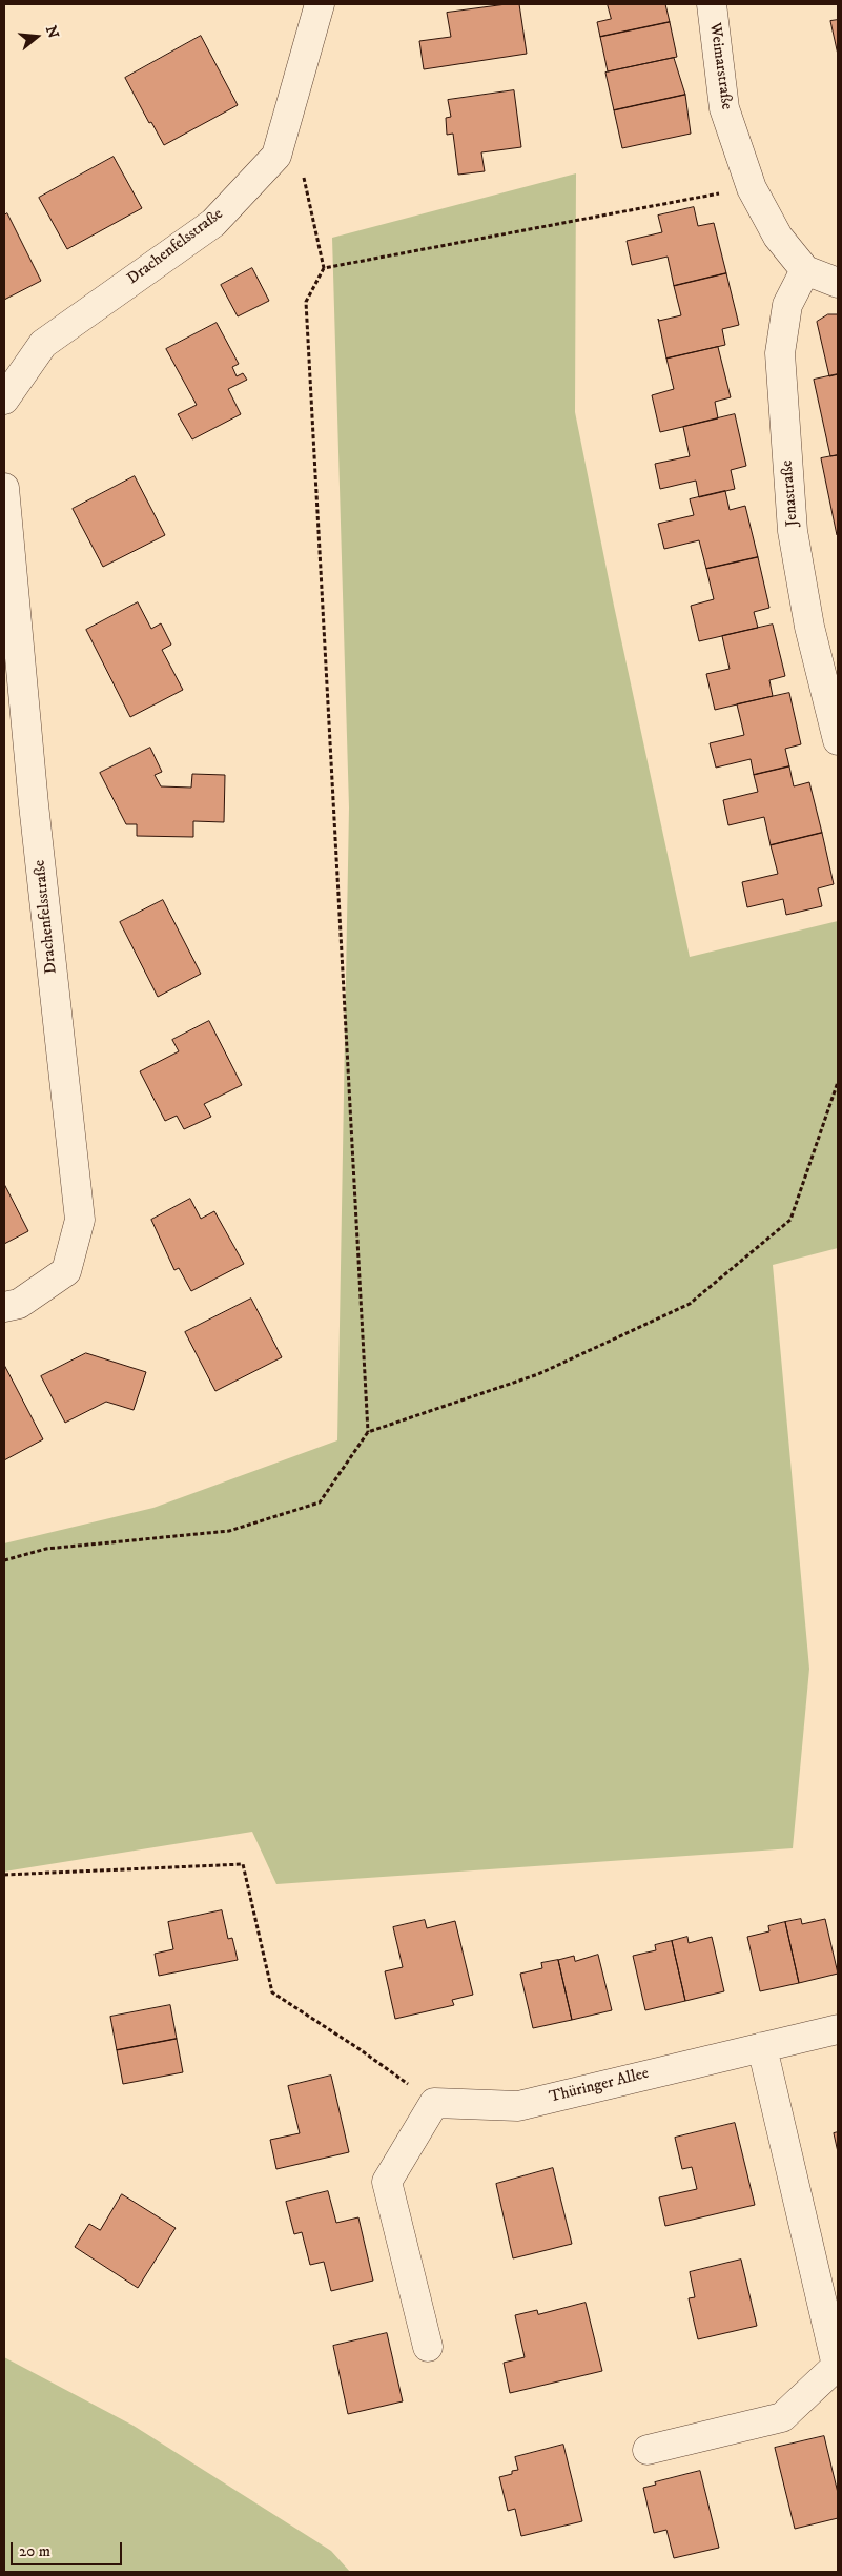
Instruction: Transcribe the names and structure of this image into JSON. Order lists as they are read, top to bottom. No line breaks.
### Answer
{"streets":{"street":["Weimarstraße","Drachenfelsstraße","Jenastraße","Thüringer Allee"]},"crossings":[["Weimarstraße","Jenastraße"]],"scale_bar":"20 m","north":"right"}
